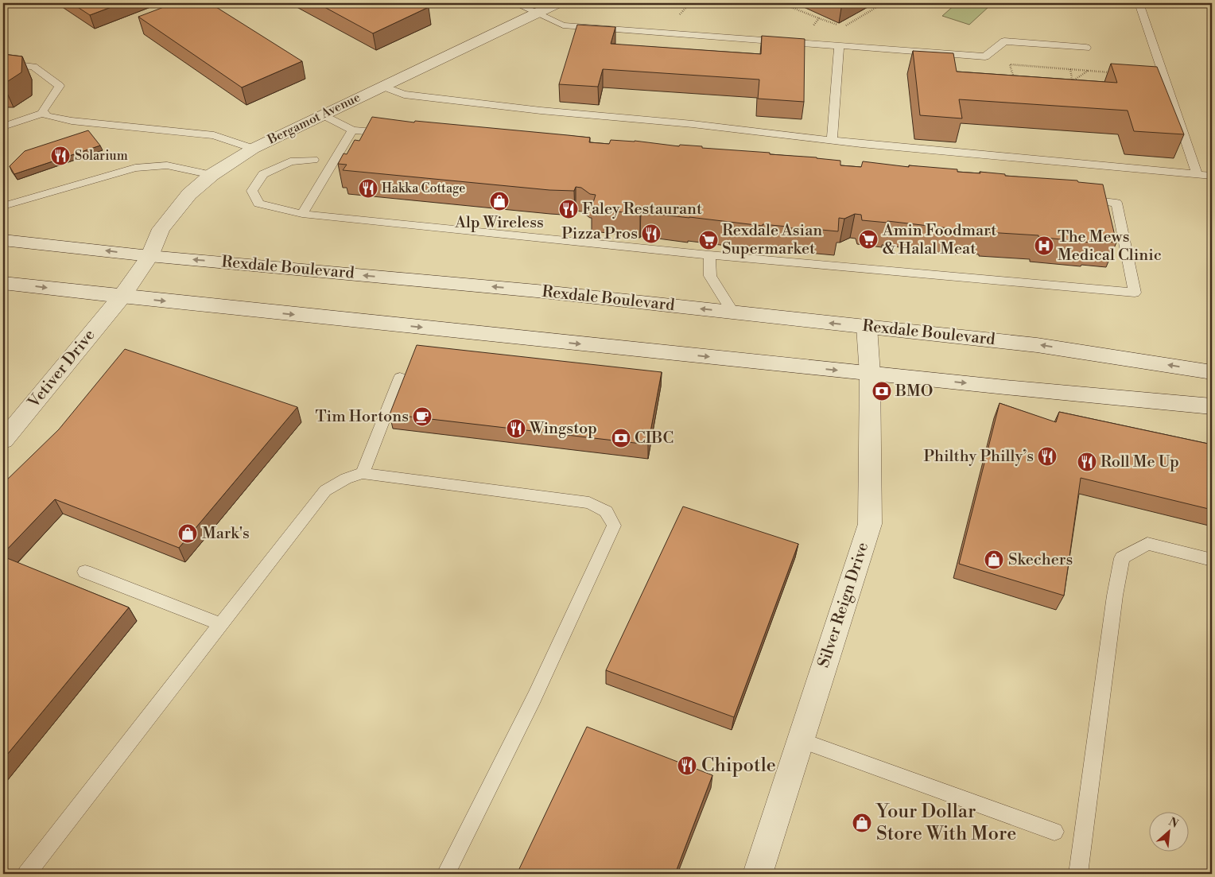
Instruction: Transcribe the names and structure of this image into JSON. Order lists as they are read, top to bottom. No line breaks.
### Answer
{"streets":{"main road":["Bergamot Avenue","Rexdale Boulevard","Vetiver Drive","Silver Reign Drive"]},"crossings":[["Bergamot Avenue","Rexdale Boulevard"],["Bergamot Avenue","Vetiver Drive"],["Rexdale Boulevard","Silver Reign Drive"]],"places":{"restaurant":["Solarium","Hakka Cottage","Faley Restaurant","Pizza Pros","Wingstop","Philthy Philly’s","Roll Me Up","Chipotle"],"shop":["Alp Wireless","Mark's","Skechers","Your Dollar Store With More"],"supermarket":["Amin Foodmart & Halal Meat","Rexdale Asian Supermarket"],"hospital":["The Mews Medical Clinic"],"bank":["BMO","CIBC"],"cafe":["Tim Hortons"]},"north":"top right"}
